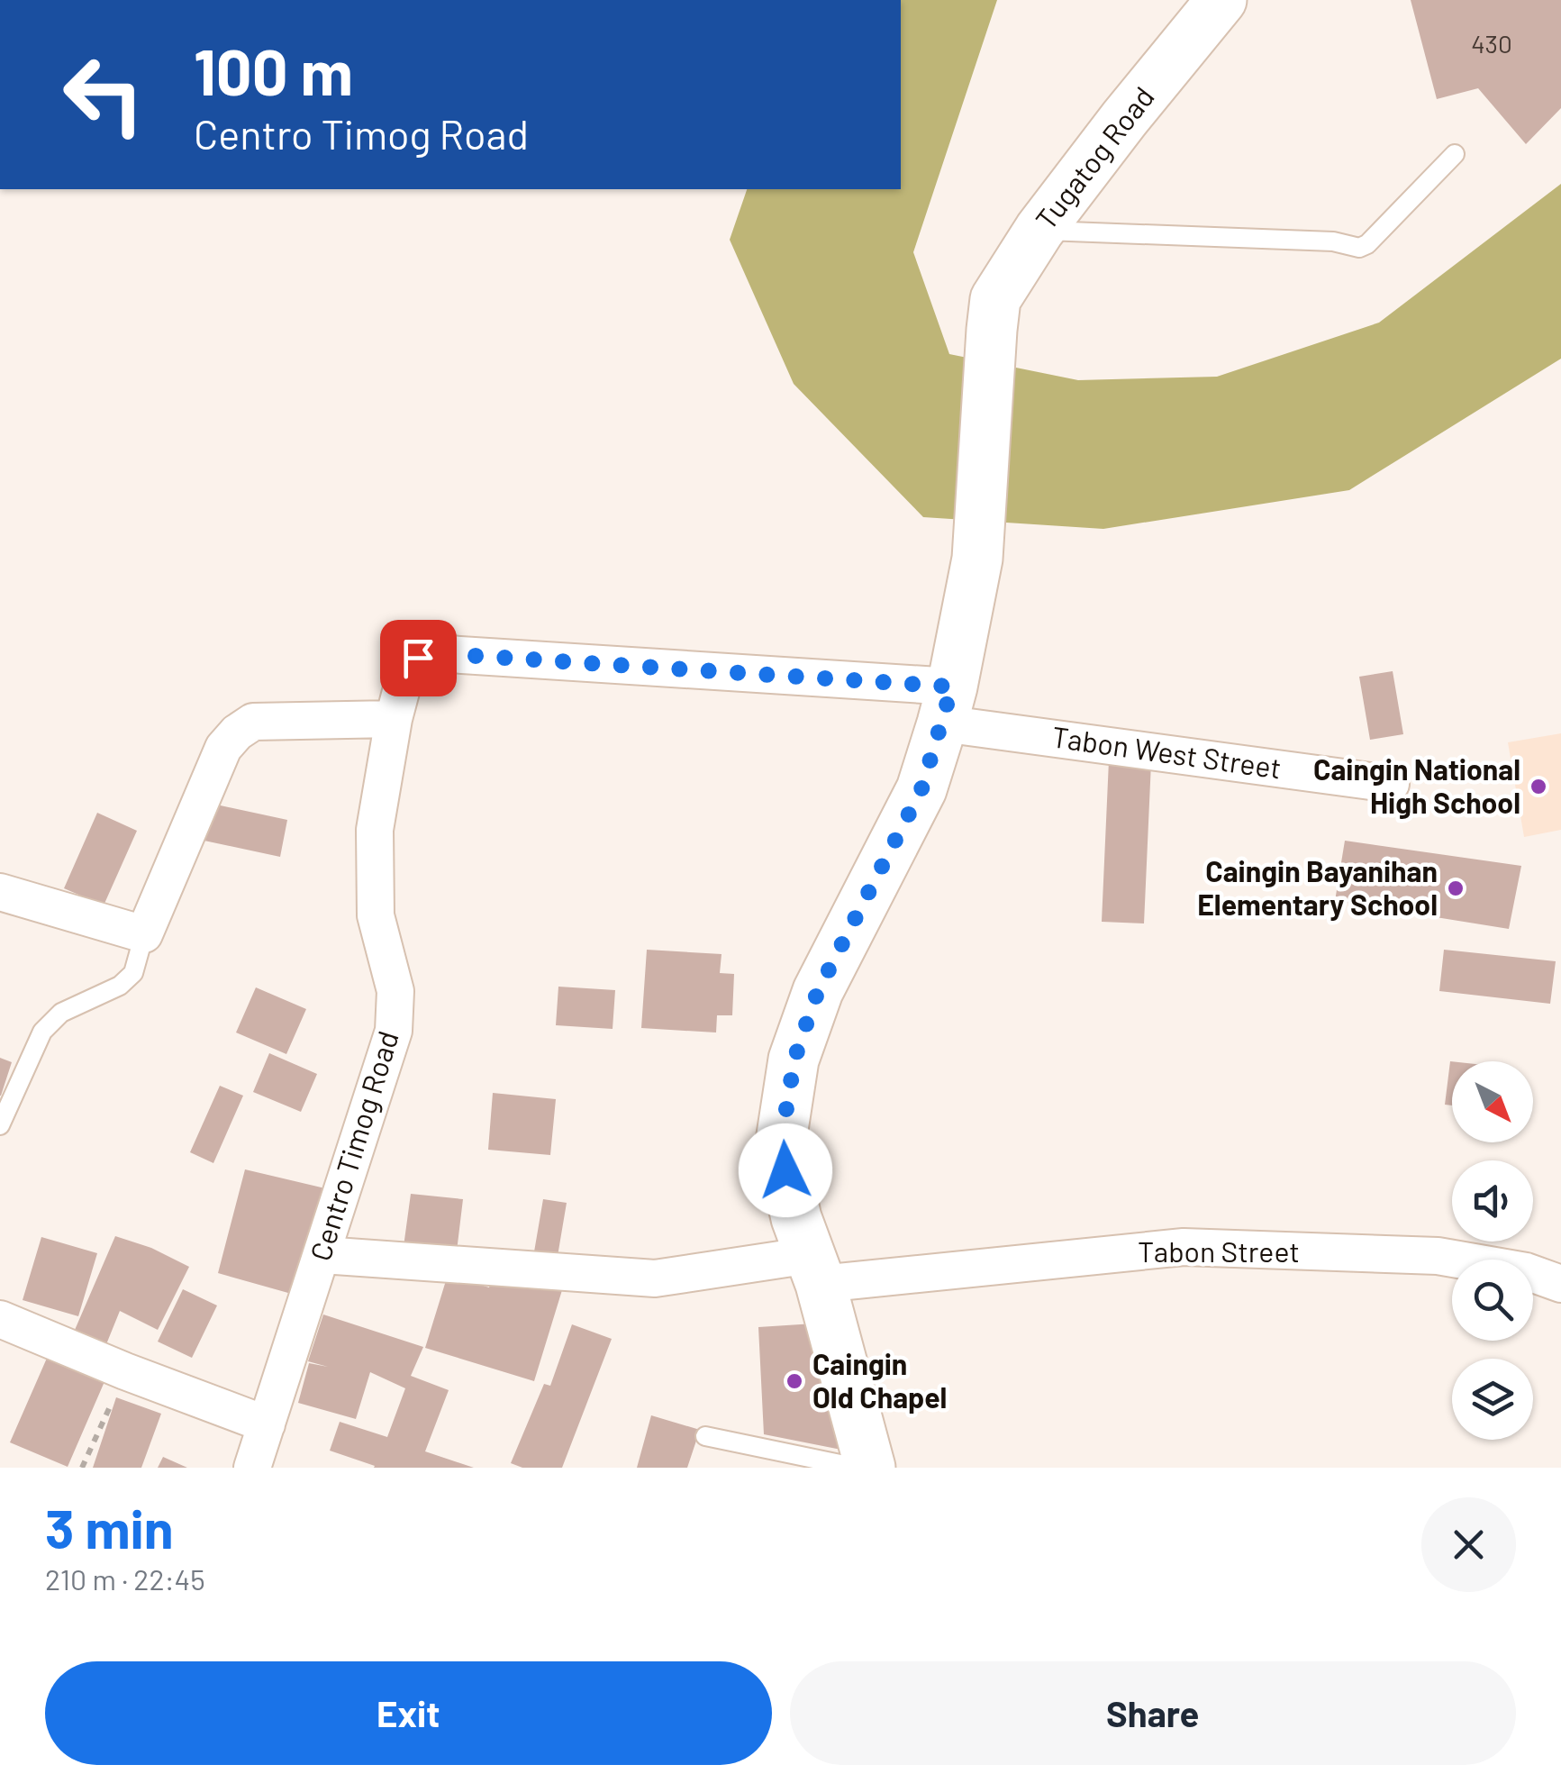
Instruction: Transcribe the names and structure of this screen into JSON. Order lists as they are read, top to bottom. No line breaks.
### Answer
{"streets":{"street":["Tugatog Road","Tabon West Street","Centro Timog Road","Tabon Street"]},"crossings":[["Tugatog Road","Tabon West Street"],["Tugatog Road","Centro Timog Road"],["Tugatog Road","Tabon Street"],["Tabon West Street","Centro Timog Road"],["Centro Timog Road","Tabon Street"]],"places":["Caingin National High School","Caingin Bayanihan Elementary School","Caingin Old Chapel"],"house_numbers":["430"],"north":"bottom right","page":{"turn":["100 m","Centro Timog Road"],"heading":["3 min","210 m · 22:45"],"buttons":["Exit","Share"]}}
